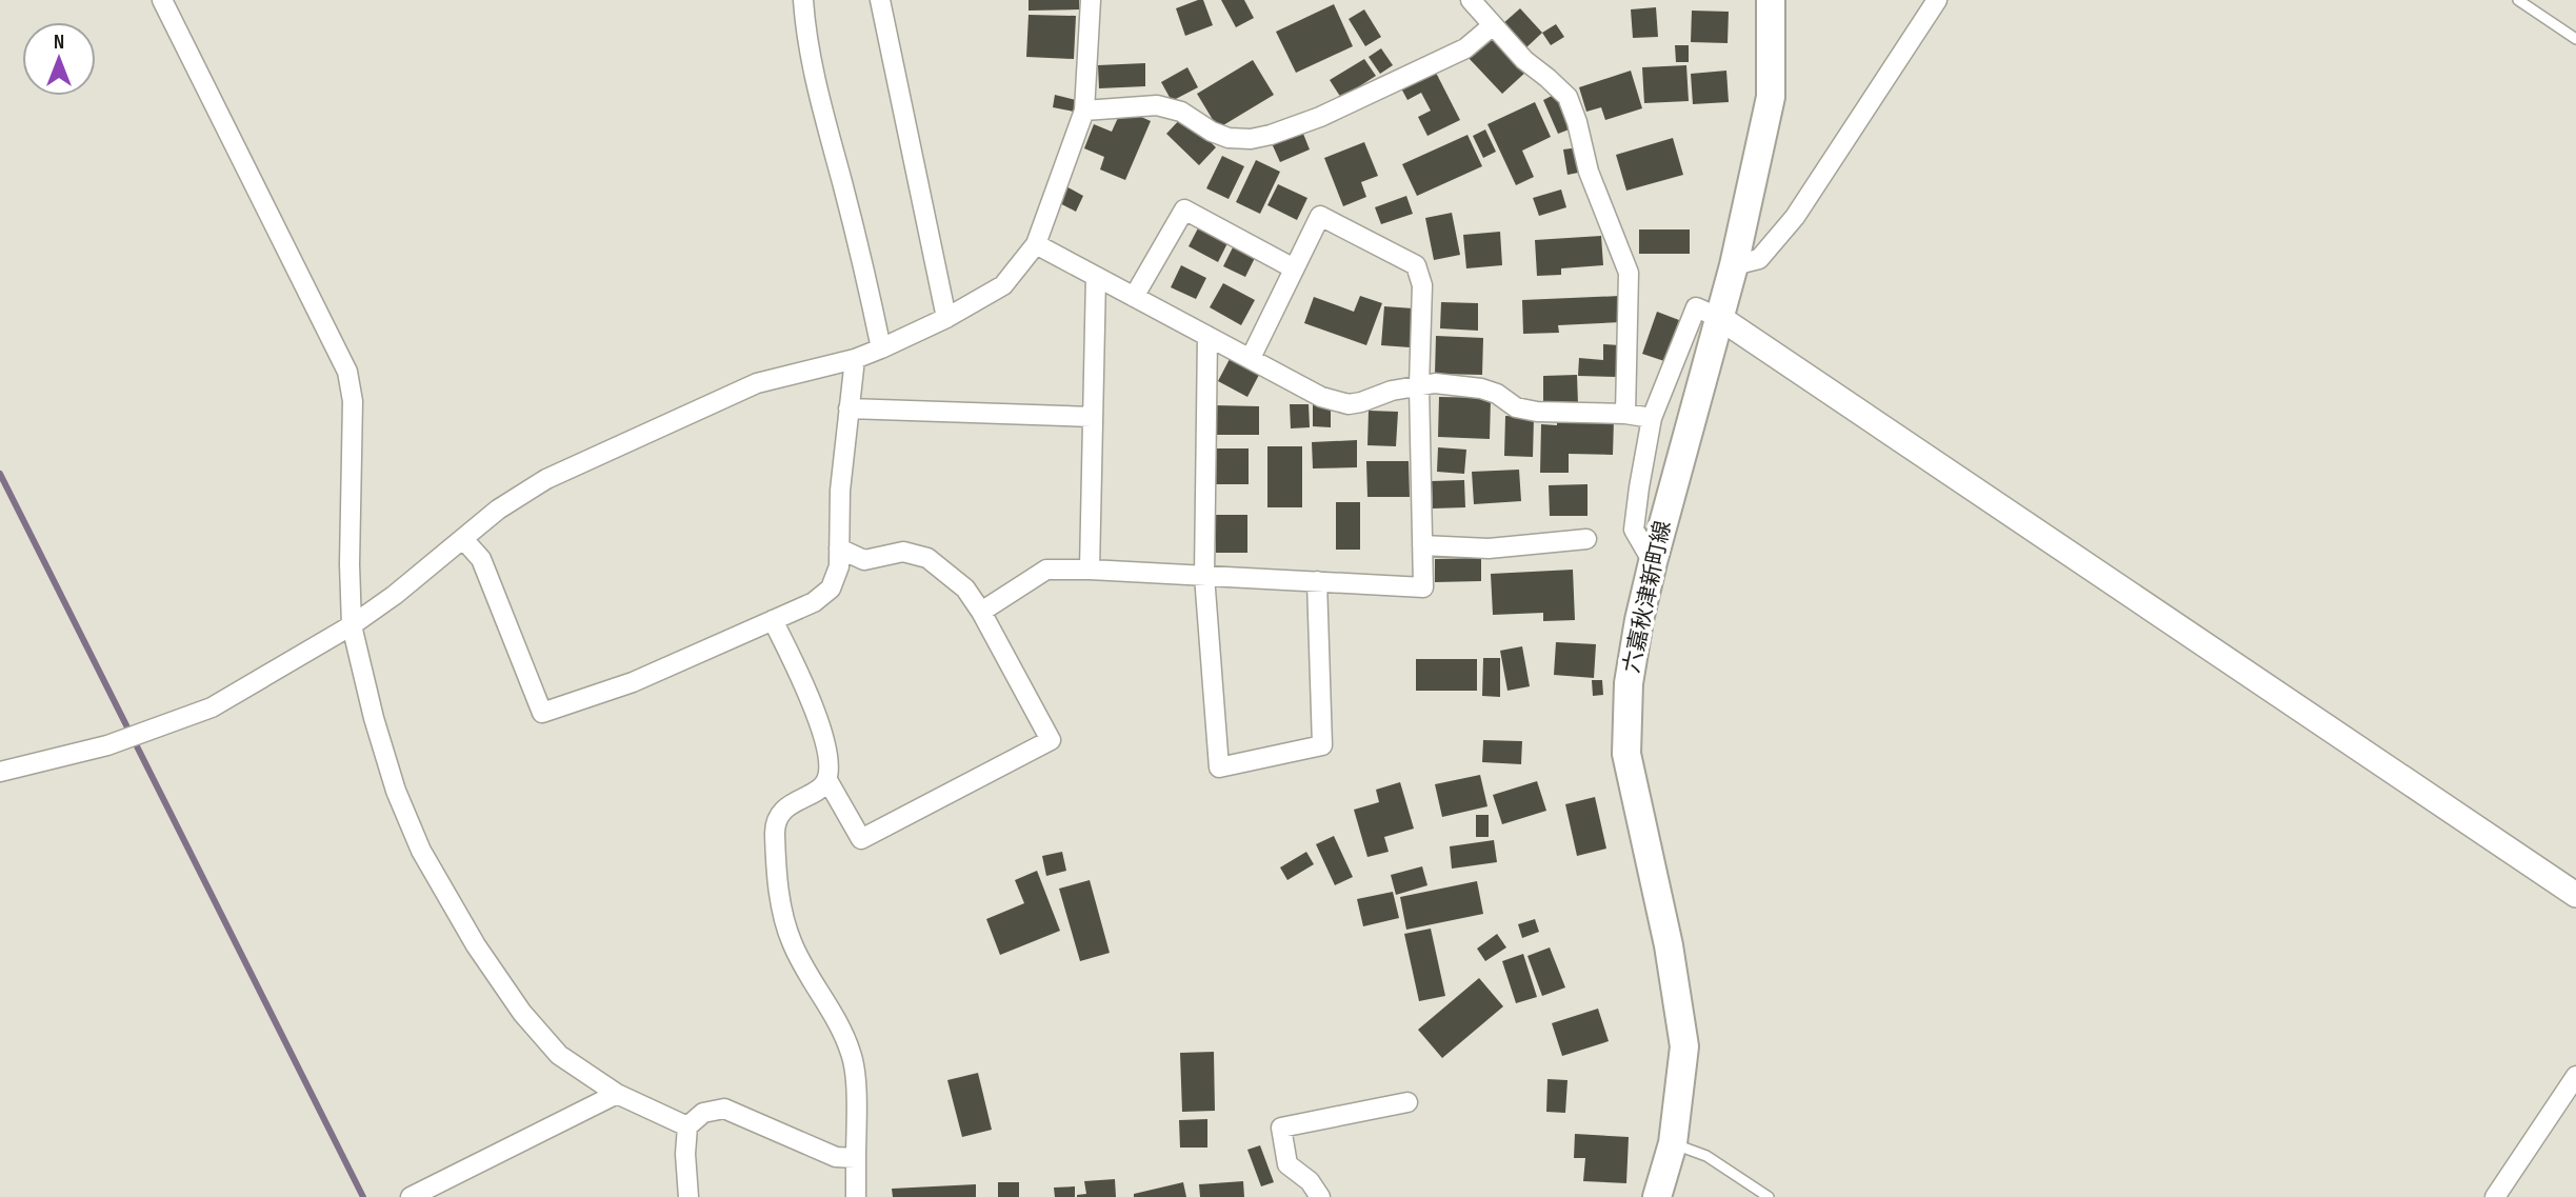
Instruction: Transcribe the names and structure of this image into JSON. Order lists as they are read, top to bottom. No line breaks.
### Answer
{"streets":{"main road":["六嘉秋津新町線"]},"north":"top"}
